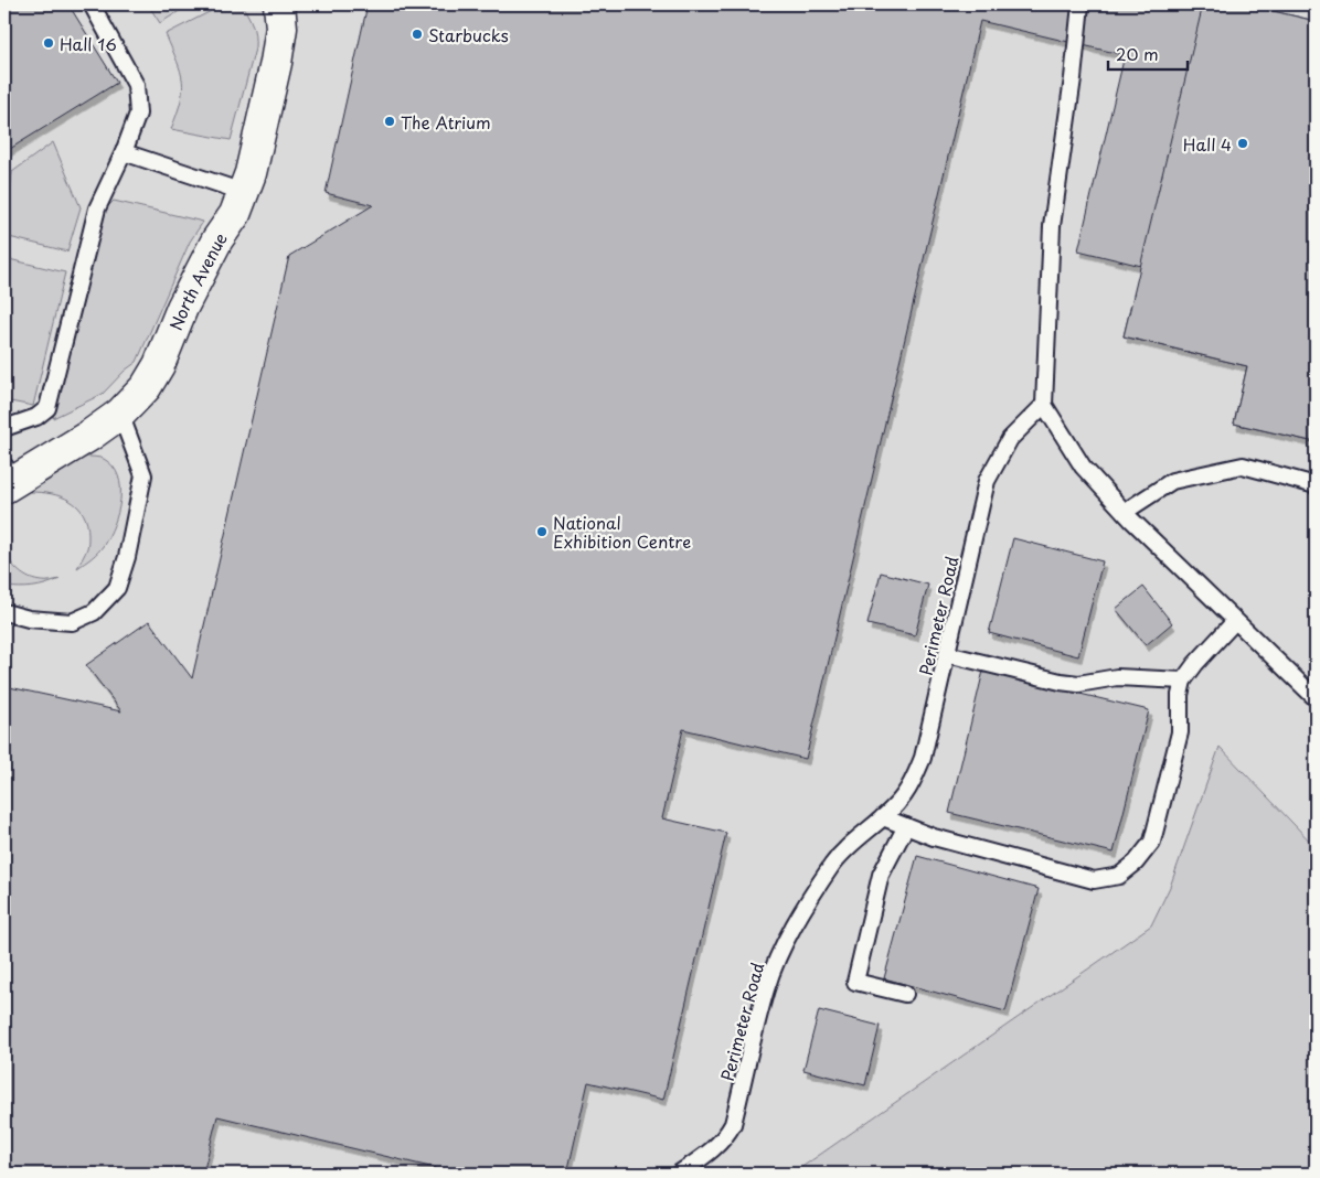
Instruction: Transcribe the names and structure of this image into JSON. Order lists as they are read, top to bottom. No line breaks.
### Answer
{"streets":{"street":["North Avenue"],"lane":["Perimeter Road"]},"places":["Starbucks","Hall 16","The Atrium","Hall 4","National Exhibition Centre"],"scale_bar":"20 m"}
